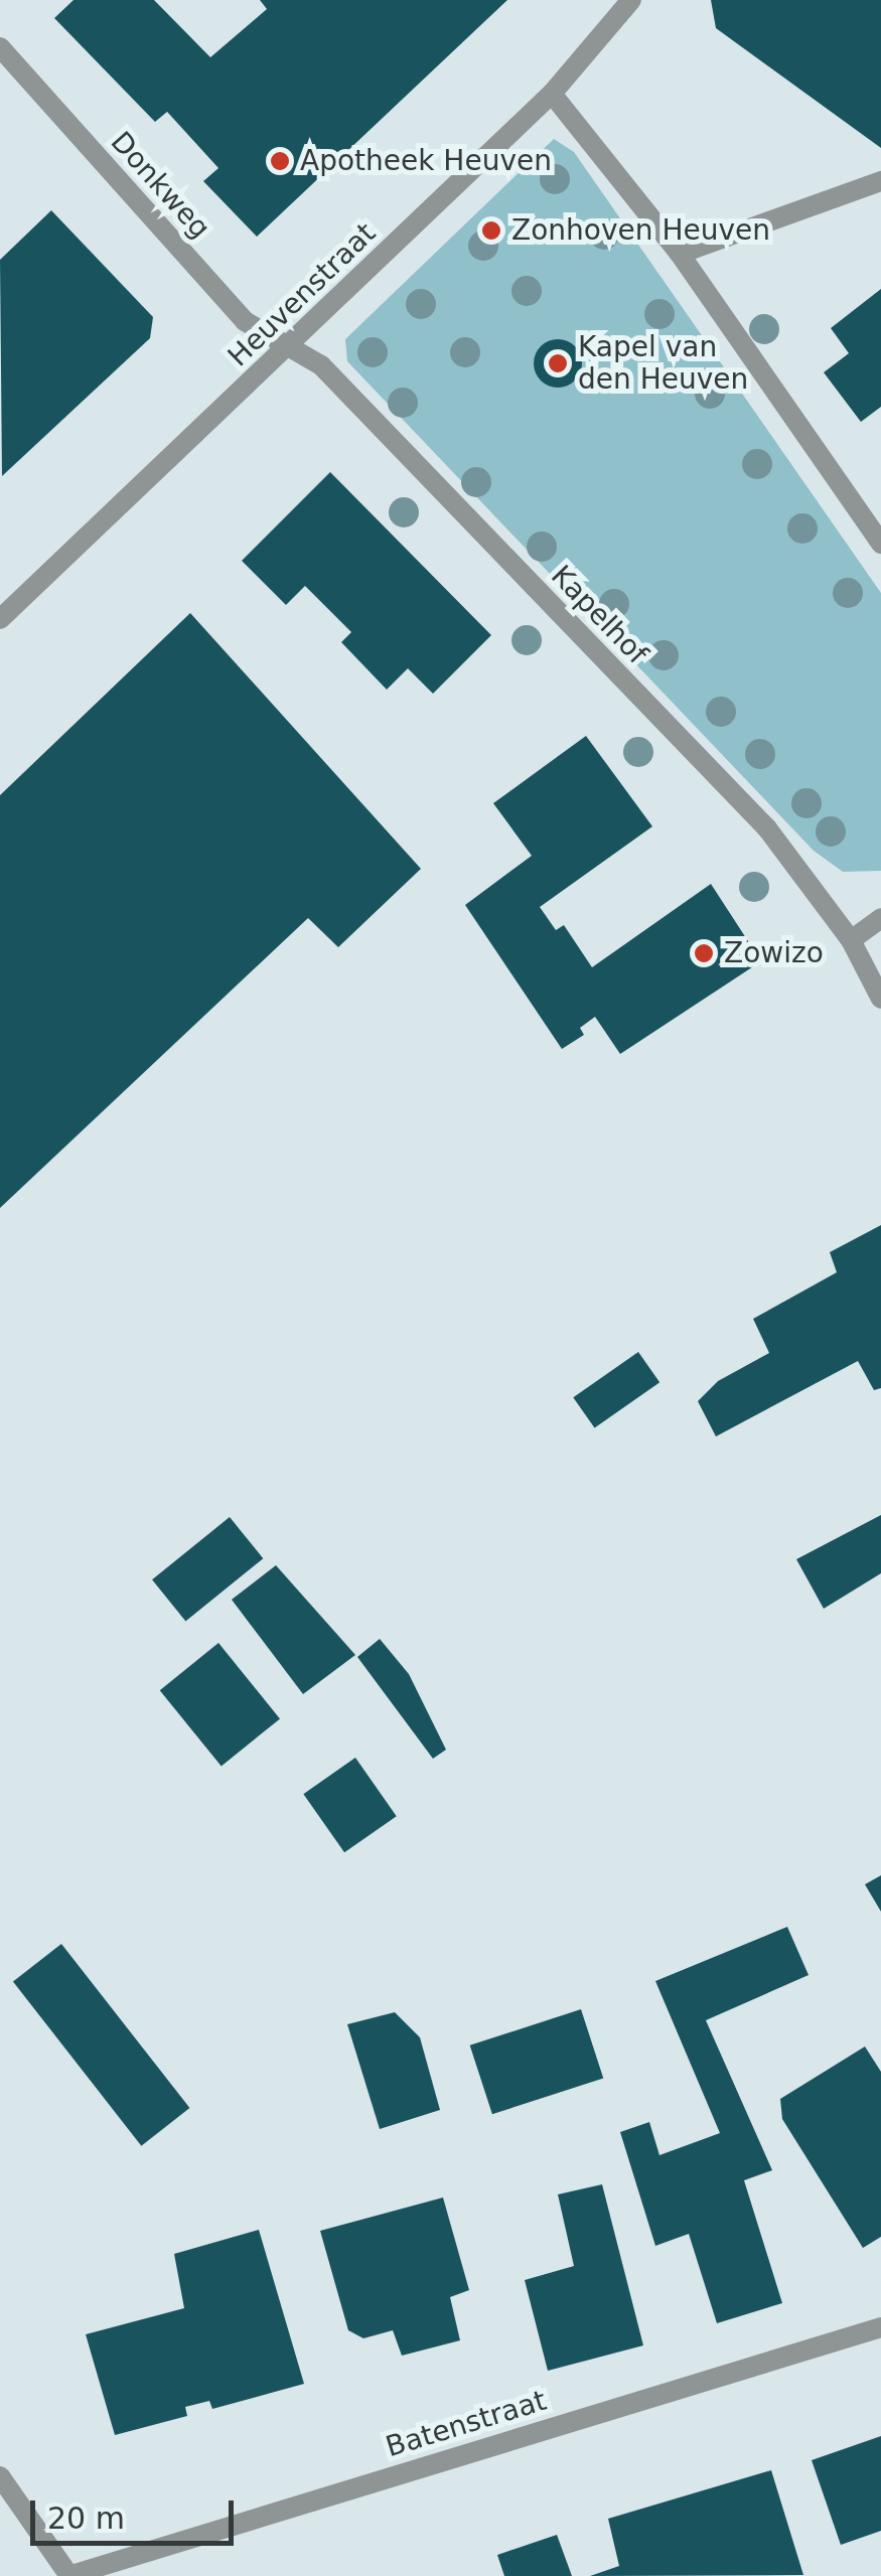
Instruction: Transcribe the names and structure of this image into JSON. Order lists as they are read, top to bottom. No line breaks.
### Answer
{"streets":{"street":["Donkweg","Heuvenstraat","Kapelhof","Batenstraat"]},"crossings":[["Donkweg","Heuvenstraat"],["Donkweg","Kapelhof"],["Heuvenstraat","Kapelhof"]],"places":["Apotheek Heuven","Zonhoven Heuven","Kapel van den Heuven","Zowizo"],"scale_bar":"20 m"}
